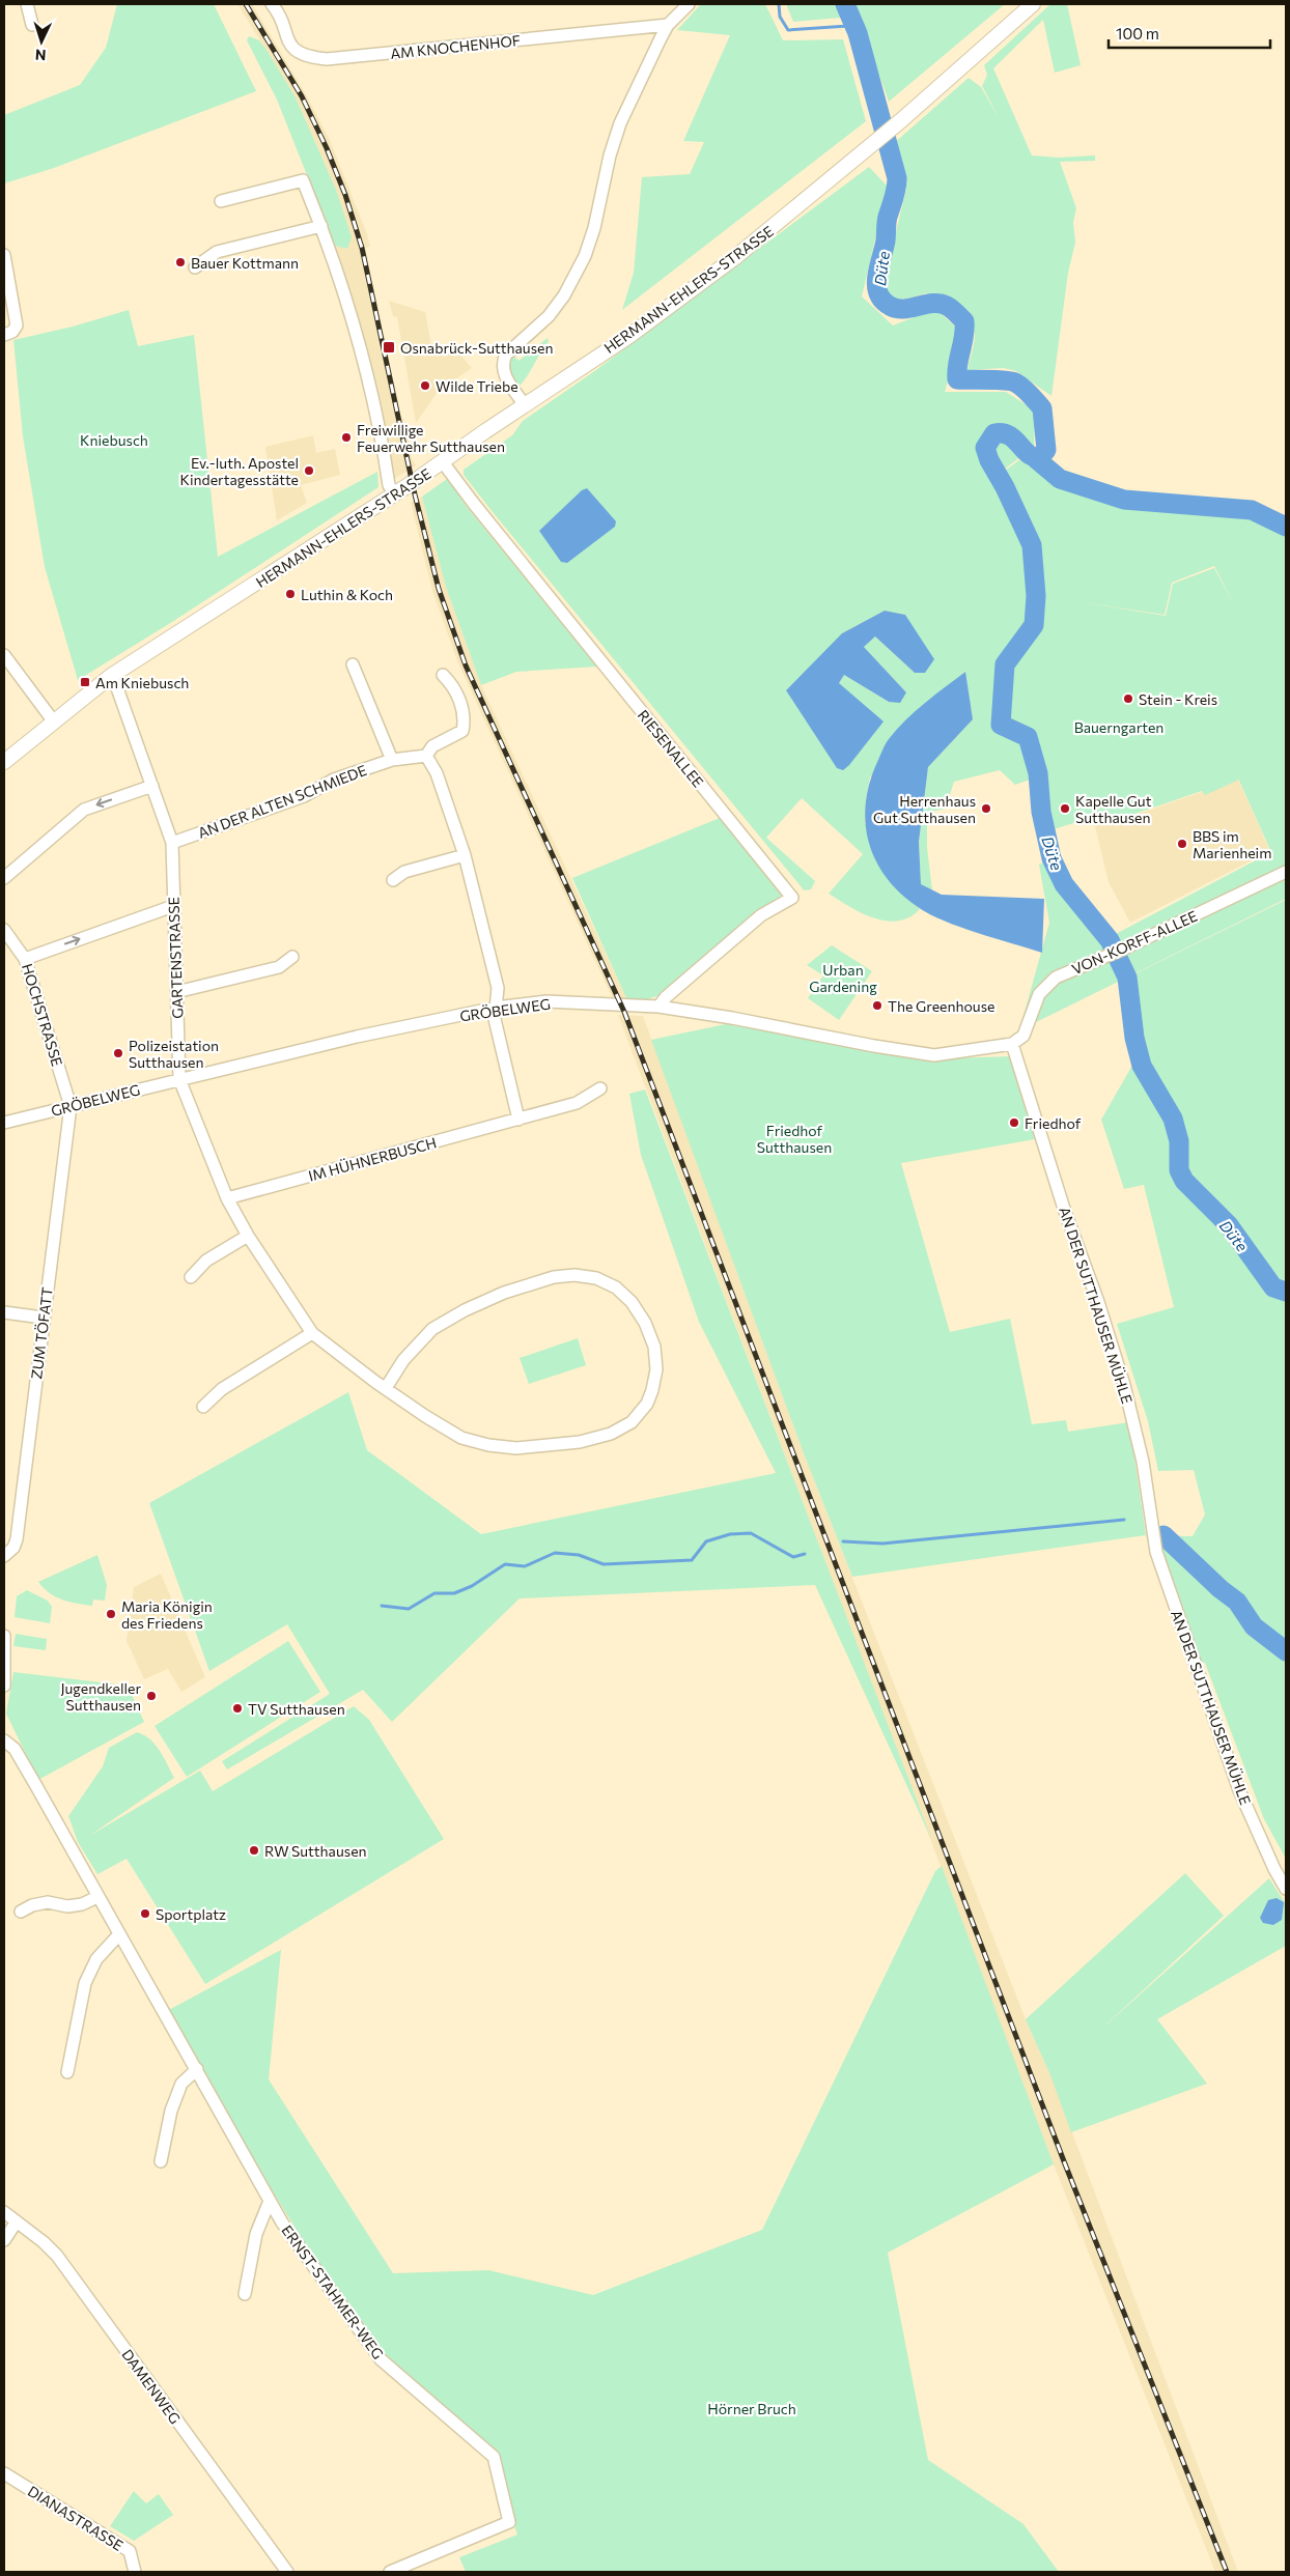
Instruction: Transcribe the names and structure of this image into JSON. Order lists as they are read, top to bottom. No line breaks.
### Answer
{"streets":{"street":["AM KNOCHENHOF","HERMANN-EHLERS-STRASSE","RIESENALLEE","AN DER ALTEN SCHMIEDE","VON-KORFF-ALLEE","GARTENSTRASSE","GRÖBELWEG","HOCHSTRASSE","IM HÜHNERBUSCH","AN DER SUTTHAUSER MÜHLE","ZUM TÖFATT","ERNST-STAHMER-WEG","DAMENWEG","DIANASTRASSE"]},"crossings":[["HERMANN-EHLERS-STRASSE","RIESENALLEE"],["HERMANN-EHLERS-STRASSE","GARTENSTRASSE"],["RIESENALLEE","GRÖBELWEG"],["AN DER ALTEN SCHMIEDE","GARTENSTRASSE"],["VON-KORFF-ALLEE","GRÖBELWEG"],["VON-KORFF-ALLEE","AN DER SUTTHAUSER MÜHLE"],["GARTENSTRASSE","GRÖBELWEG"],["GARTENSTRASSE","IM HÜHNERBUSCH"],["GRÖBELWEG","HOCHSTRASSE"],["GRÖBELWEG","AN DER SUTTHAUSER MÜHLE"],["GRÖBELWEG","ZUM TÖFATT"],["HOCHSTRASSE","ZUM TÖFATT"]],"water":["Düte"],"parks":["Kniebusch","Bauerngarten","Urban Gardening","Friedhof Sutthausen","Hörner Bruch"],"places":{"other":["Bauer Kottmann","Wilde Triebe","Freiwillige Feuerwehr Sutthausen","Ev.-luth. Apostel Kindertagesstätte","Luthin & Koch","Stein - Kreis","Herrenhaus Gut Sutthausen","Kapelle Gut Sutthausen","BBS im Marienheim","The Greenhouse","Polizeistation Sutthausen","Friedhof","Maria Königin des Friedens","Jugendkeller Sutthausen","TV Sutthausen","RW Sutthausen","Sportplatz"],"transit":["Osnabrück-Sutthausen","Am Kniebusch"]},"scale_bar":"100 m","north":"bottom"}
